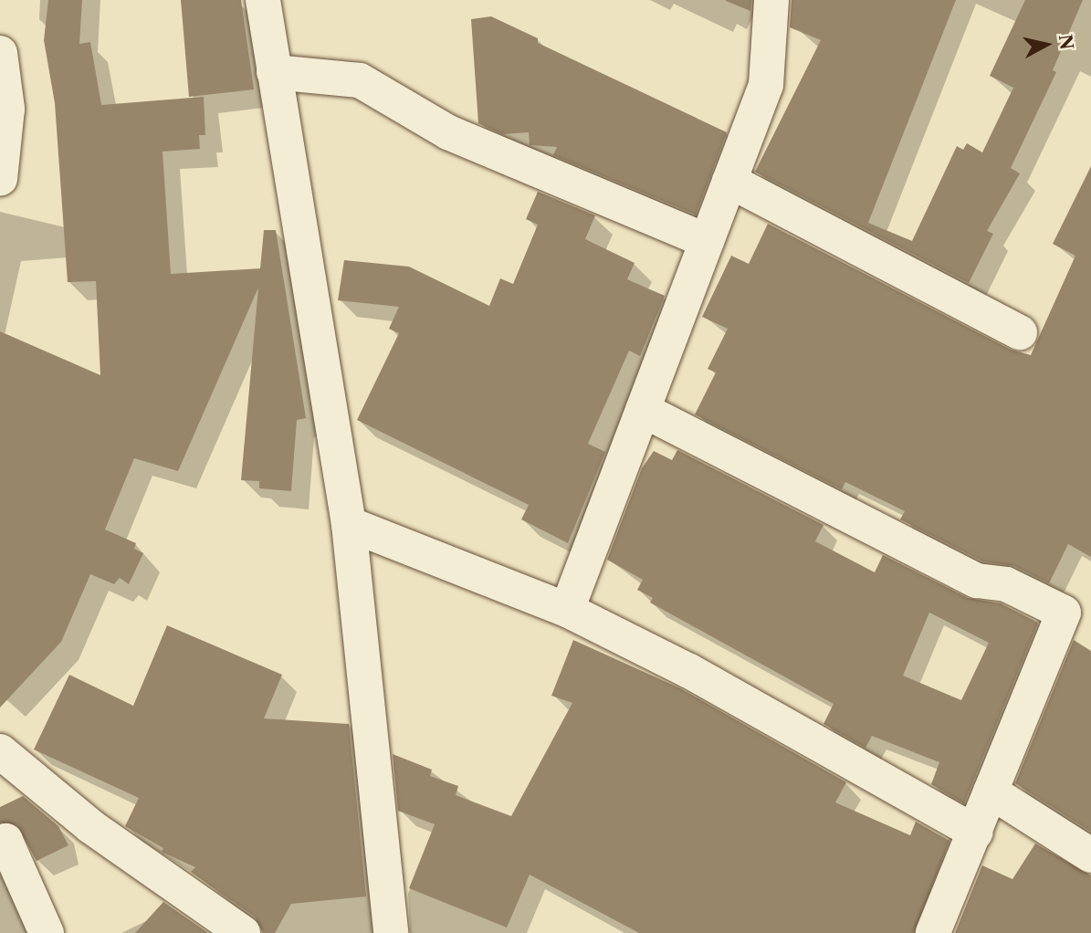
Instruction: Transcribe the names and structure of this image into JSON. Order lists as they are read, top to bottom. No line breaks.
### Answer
{"north":"right"}
